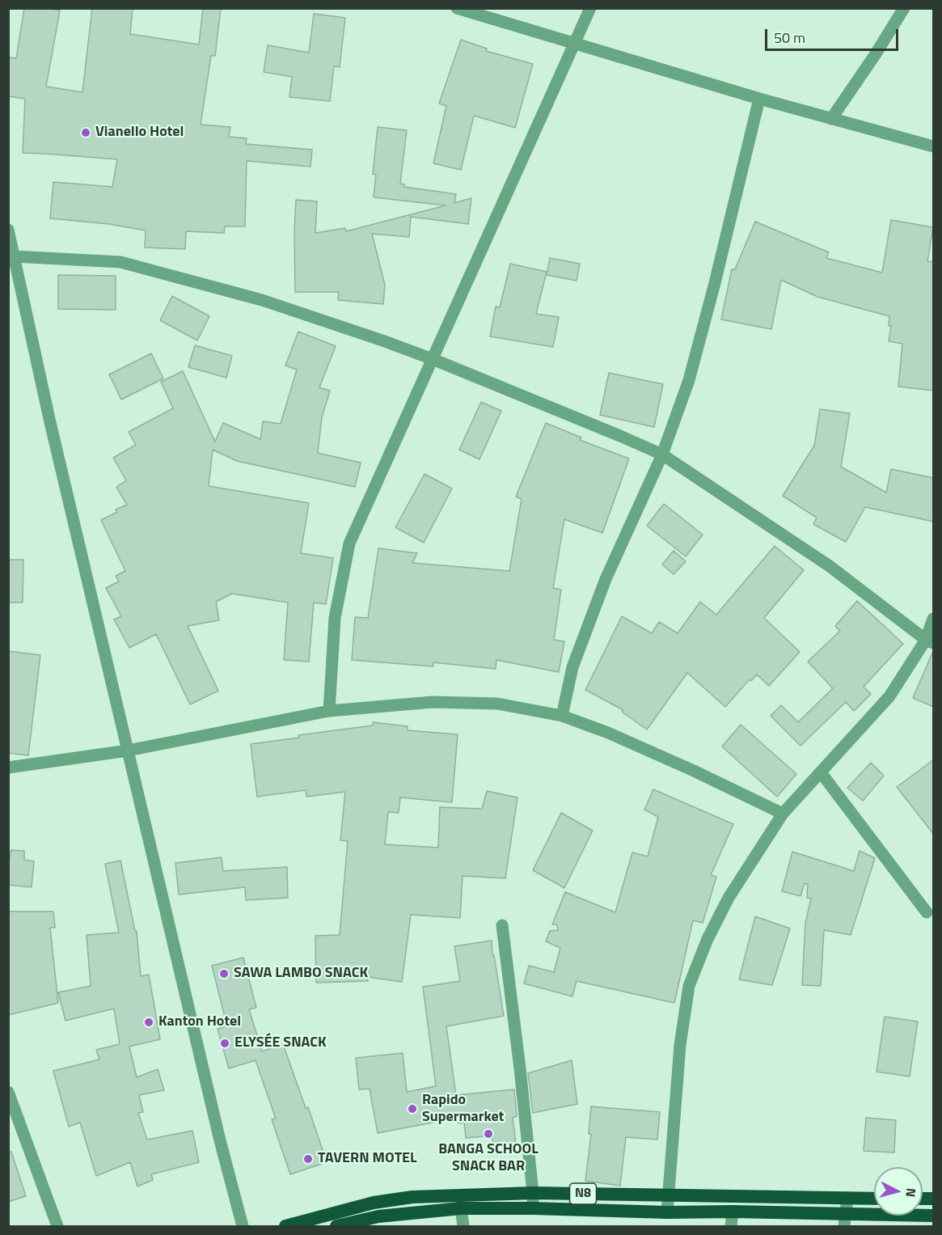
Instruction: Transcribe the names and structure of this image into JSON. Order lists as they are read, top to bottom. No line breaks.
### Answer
{"streets":{"highway":["N8"]},"places":["Vianello Hotel","SAWA LAMBO SNACK","Kanton Hotel","ELYSÉE SNACK","Rapido Supermarket","BANGA SCHOOL SNACK BAR","TAVERN MOTEL"],"scale_bar":"50 m","north":"right"}
